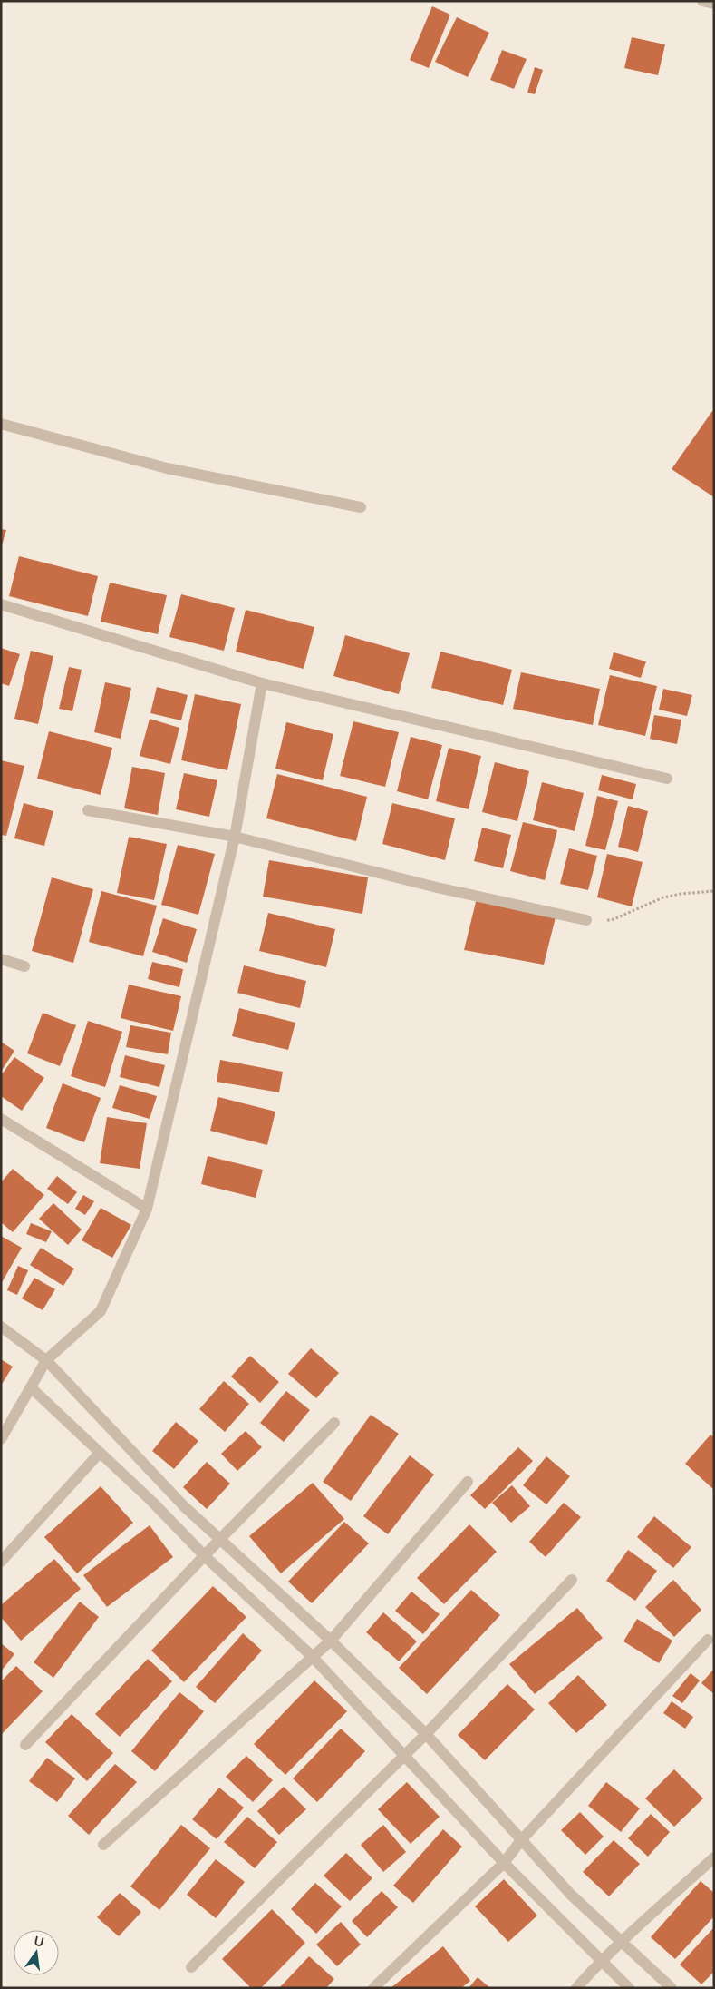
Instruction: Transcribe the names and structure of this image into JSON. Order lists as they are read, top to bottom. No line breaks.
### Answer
{"north":"top"}
